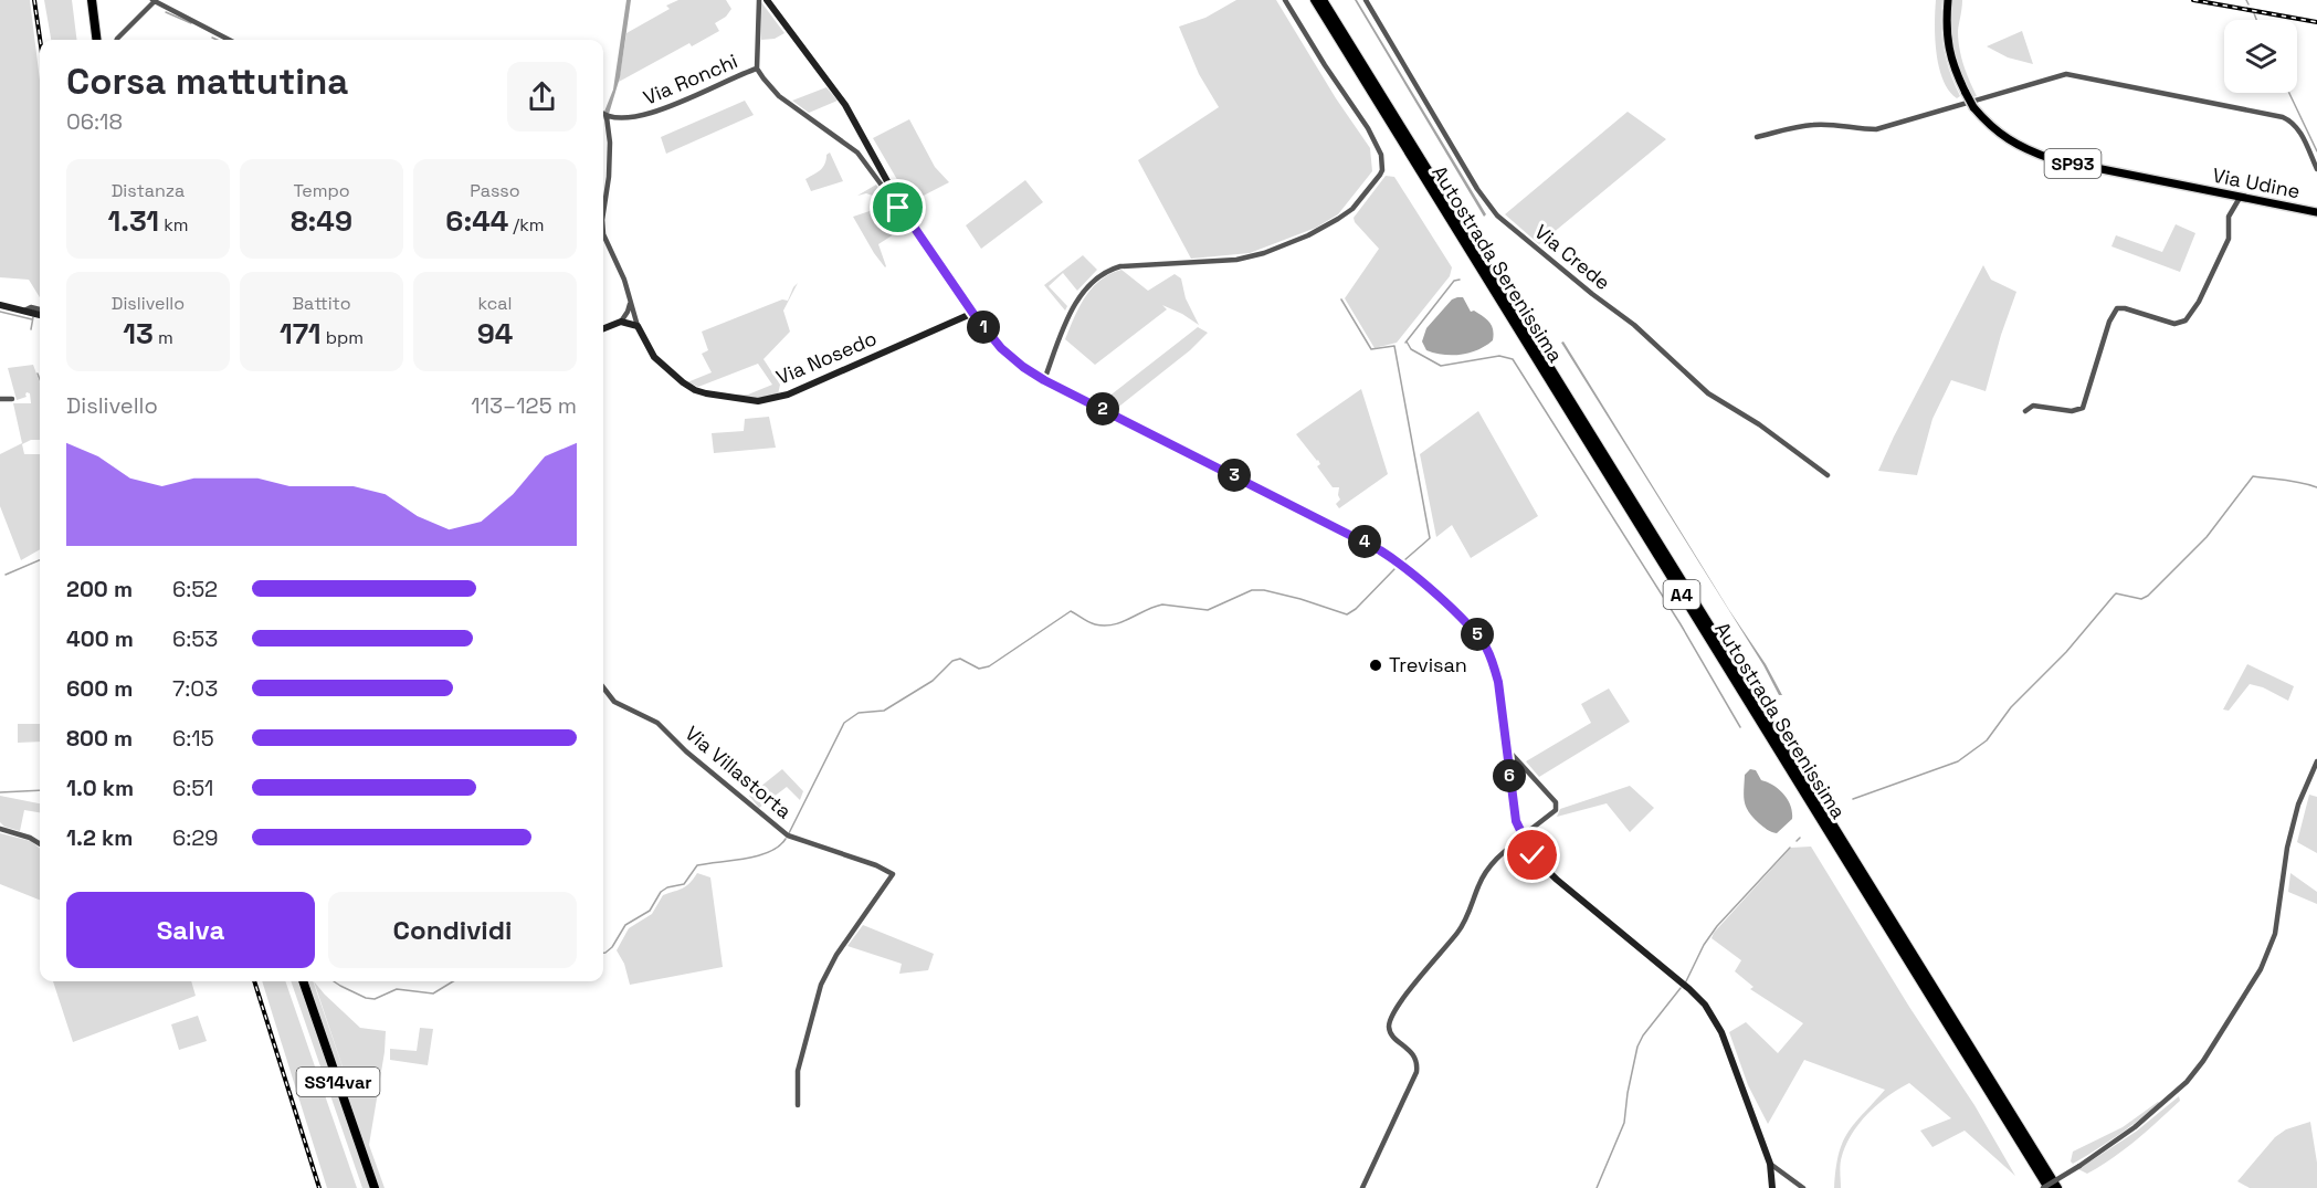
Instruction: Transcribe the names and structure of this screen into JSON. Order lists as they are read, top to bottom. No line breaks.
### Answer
{"streets":{"highway":["Autostrada Serenissima","A4","SS14var"],"main road":["SP93","Via Udine"],"street":["Via Ronchi","Via Crede","Via Nosedo","Via Villastorta"]},"places":["Trevisan"],"page":{"heading":["Corsa mattutina","06:18"],"stats":[["Distanza","1.31 km"],["Tempo","8:49"],["Passo","6:44 /km"],["Dislivello","13 m"],["Battito","171 bpm"],["kcal","94"]],"pins":["1","2","3","4","5","6"],"chart":["Dislivello","113–125 m"],"list":[{"name":"200 m","note":"6:52"},{"name":"400 m","note":"6:53"},{"name":"600 m","note":"7:03"},{"name":"800 m","note":"6:15"},{"name":"1.0 km","note":"6:51"},{"name":"1.2 km","note":"6:29"}],"buttons":["Salva","Condividi"]}}
